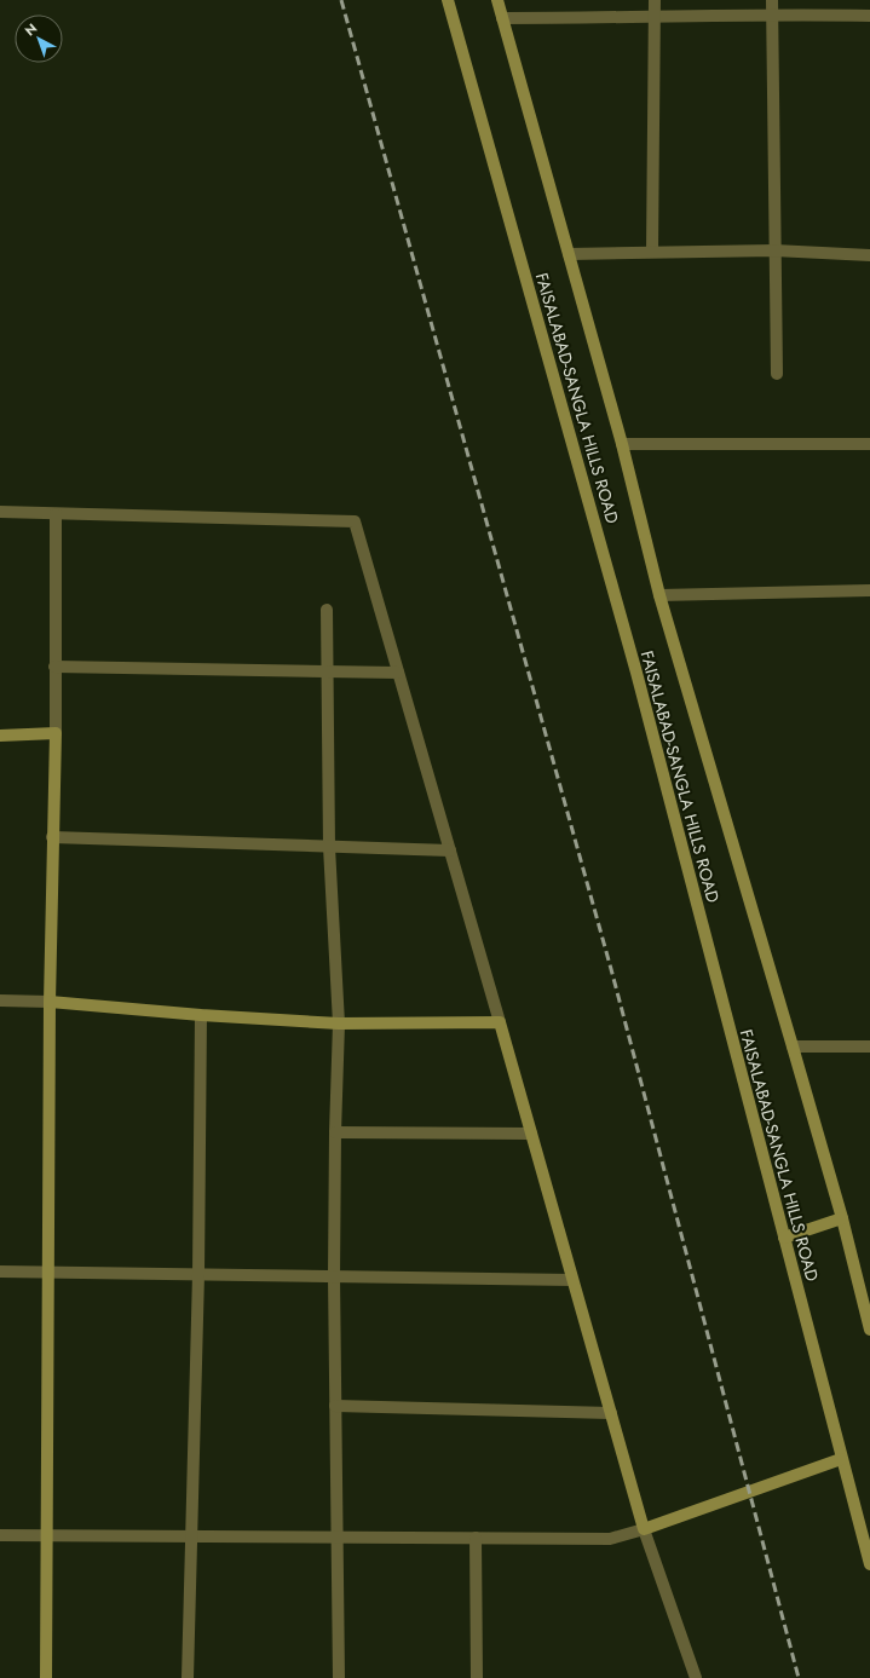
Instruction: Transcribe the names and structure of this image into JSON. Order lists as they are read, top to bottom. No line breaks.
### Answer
{"streets":{"main road":["FAISALABAD-SANGLA HILLS ROAD"]},"north":"top left"}
